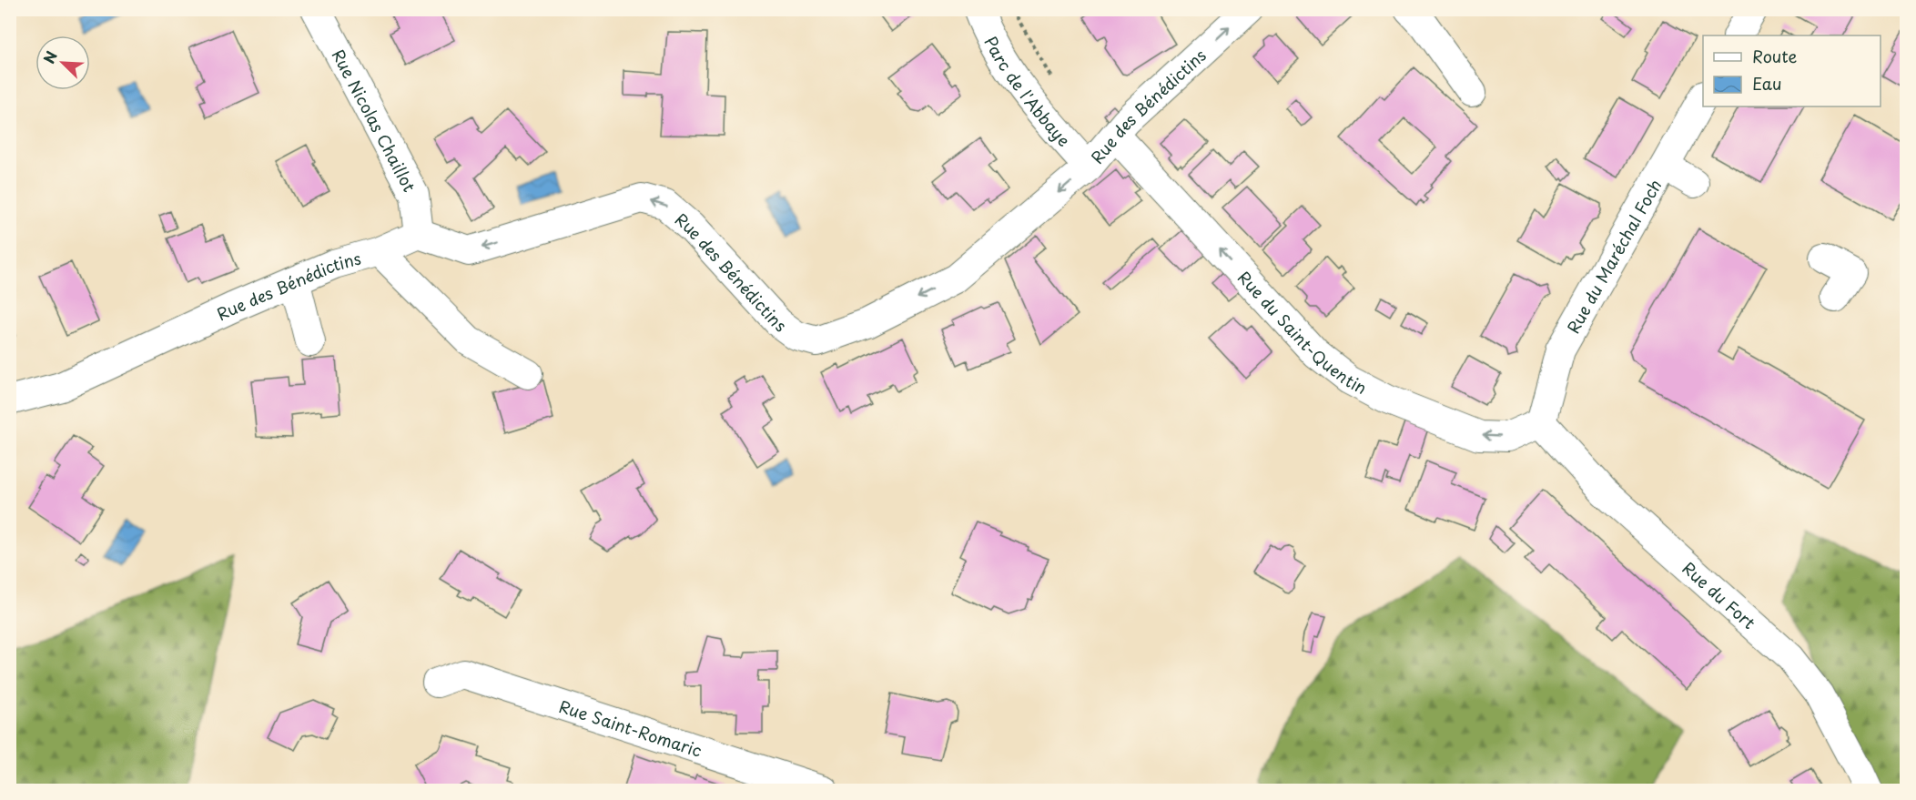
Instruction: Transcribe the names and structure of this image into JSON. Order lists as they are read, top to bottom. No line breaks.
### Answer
{"streets":{"street":["Parc de l'Abbaye","Rue des Bénédictins","Rue Nicolas Chaillot","Rue du Maréchal Foch","Rue du Saint-Quentin","Rue du Fort","Rue Saint-Romaric"]},"crossings":[["Parc de l'Abbaye","Rue des Bénédictins"],["Rue des Bénédictins","Rue Nicolas Chaillot"],["Rue des Bénédictins","Rue du Saint-Quentin"],["Rue du Maréchal Foch","Rue du Saint-Quentin"],["Rue du Maréchal Foch","Rue du Fort"],["Rue du Saint-Quentin","Rue du Fort"]],"one_way":["Rue du Saint-Quentin"],"legend":["Route","Eau"],"north":"top left"}
